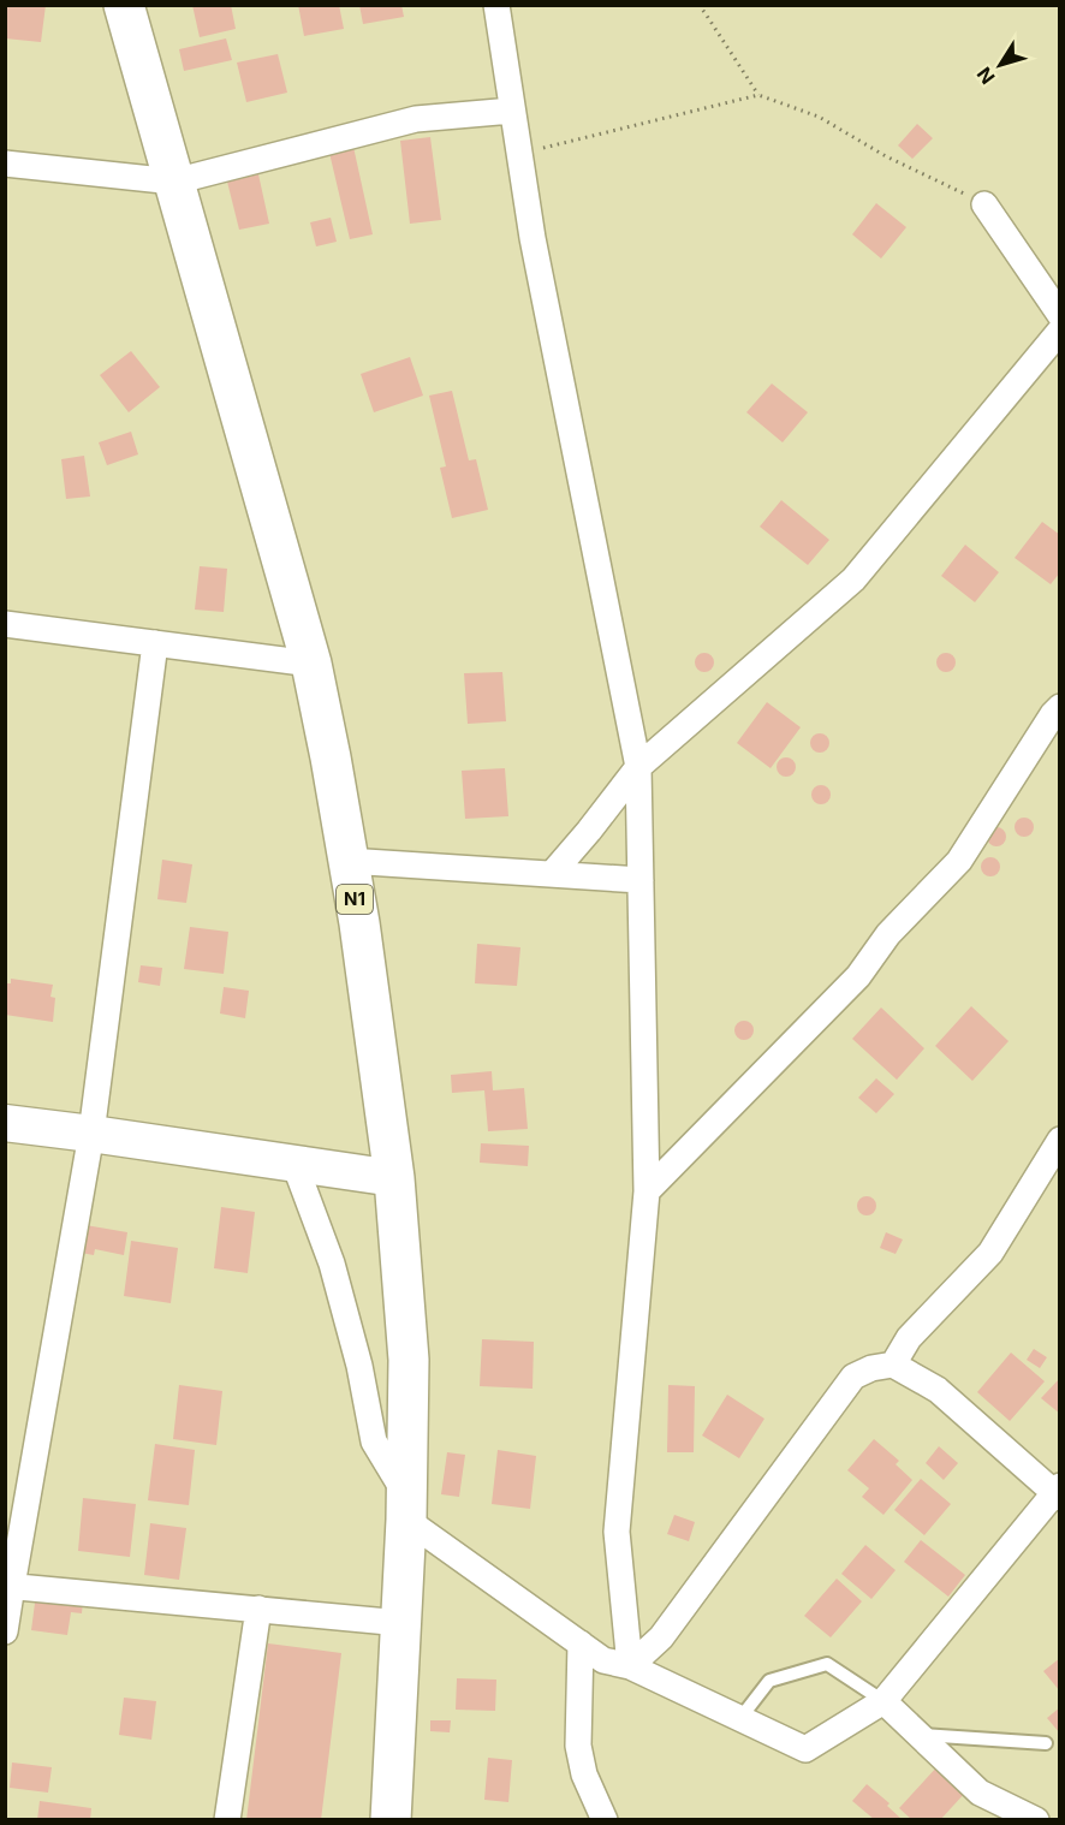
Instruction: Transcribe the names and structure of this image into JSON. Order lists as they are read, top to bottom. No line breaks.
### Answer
{"streets":{"highway":["N1"]},"north":"bottom left"}
